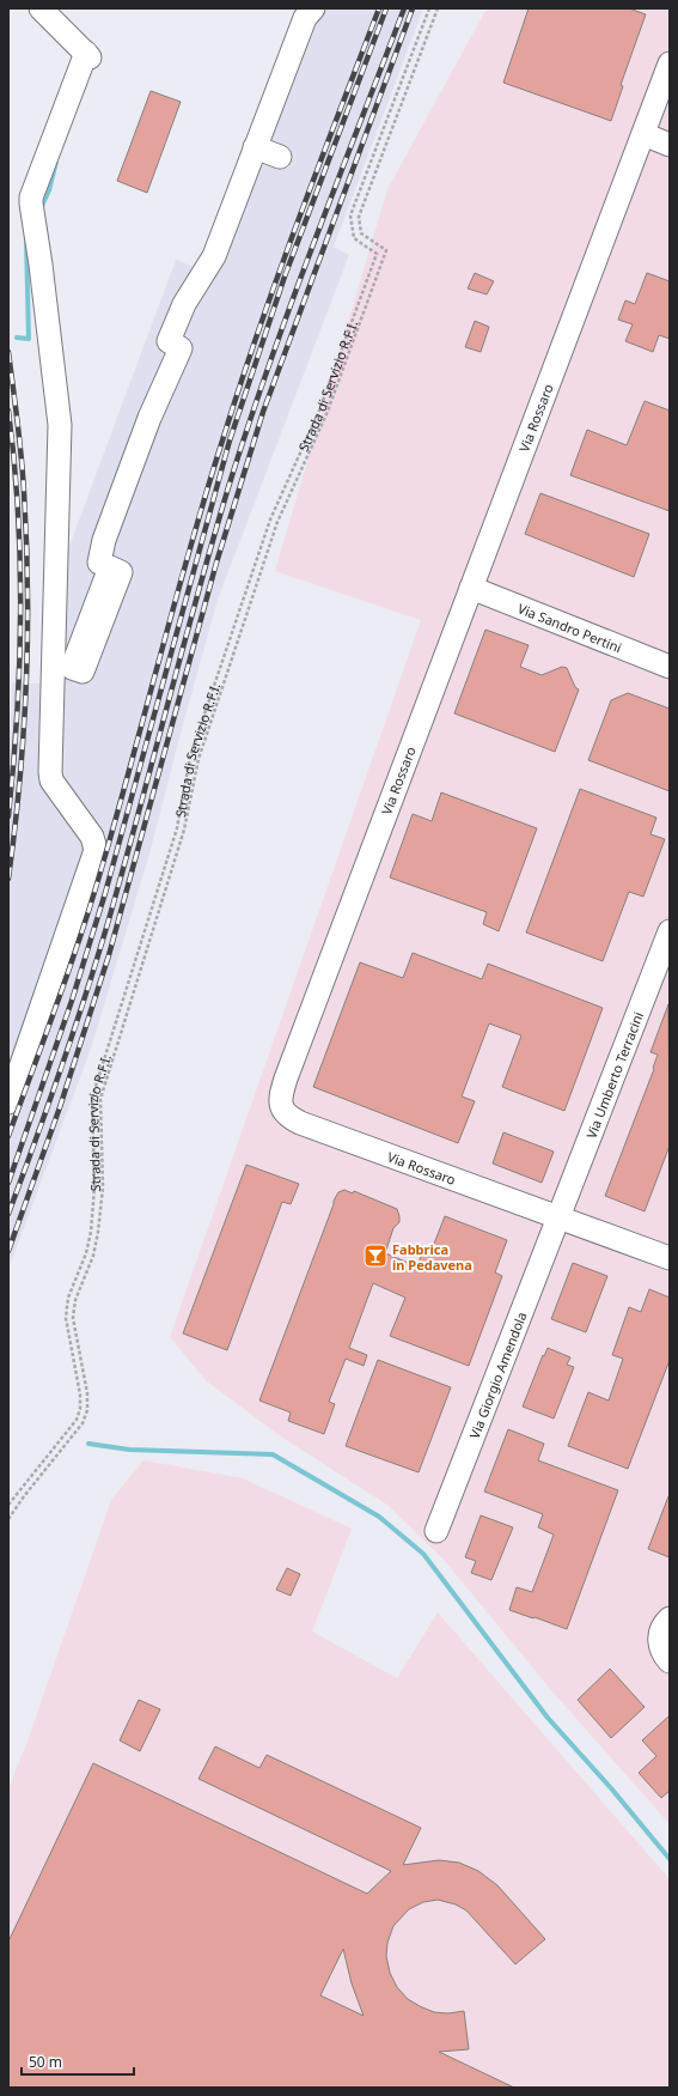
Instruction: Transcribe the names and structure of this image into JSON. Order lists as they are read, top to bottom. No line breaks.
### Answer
{"streets":{"street":["Via Rossaro","Via Sandro Pertini","Via Umberto Terracini","Via Giorgio Amendola"],"path":["Strada di Servizio R.F.I."]},"crossings":[["Via Rossaro","Via Sandro Pertini"],["Via Rossaro","Via Umberto Terracini"],["Via Rossaro","Via Giorgio Amendola"],["Via Umberto Terracini","Via Giorgio Amendola"]],"places":{"bar":["Fabbrica in Pedavena"]},"scale_bar":"50 m"}
